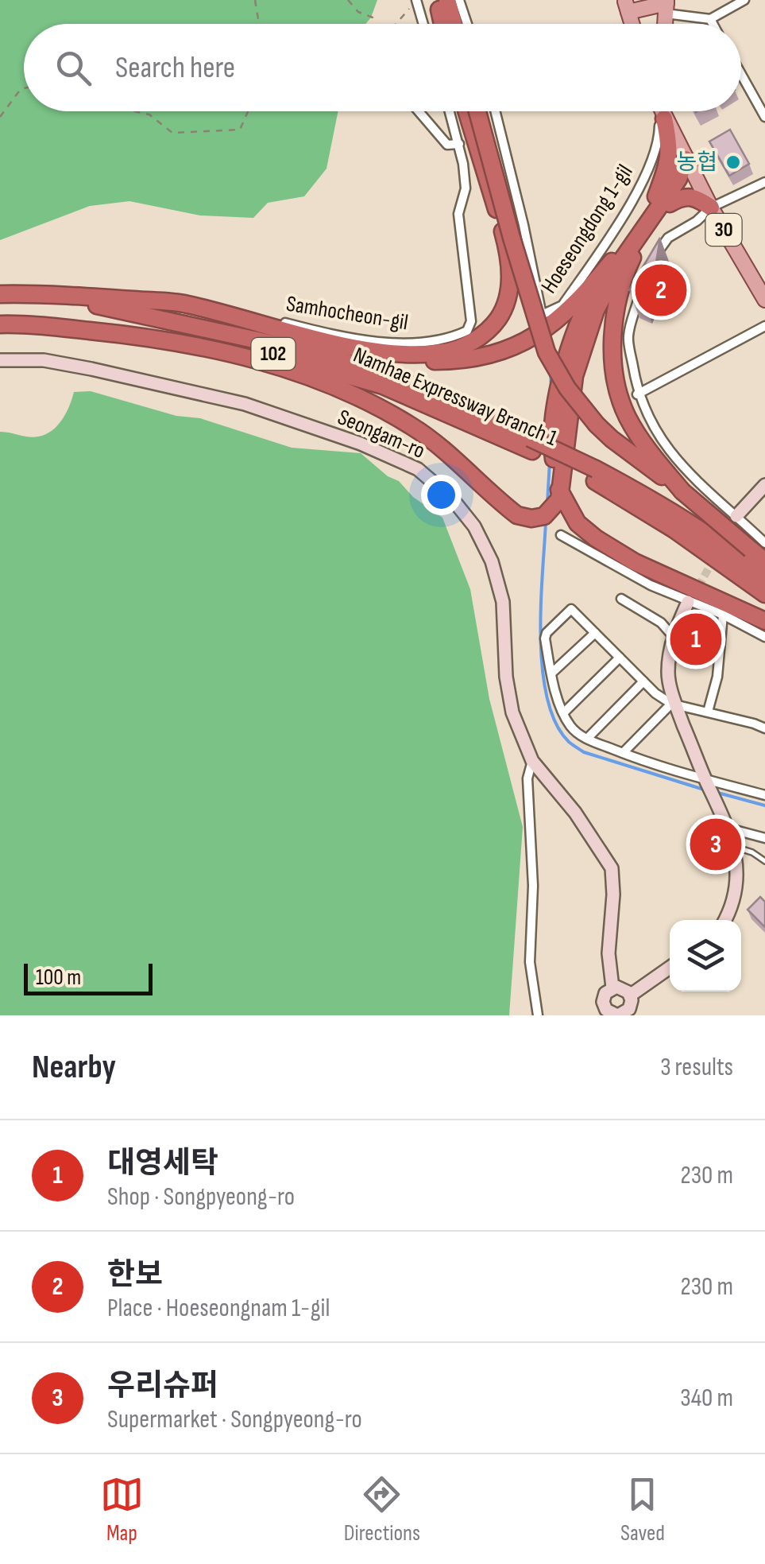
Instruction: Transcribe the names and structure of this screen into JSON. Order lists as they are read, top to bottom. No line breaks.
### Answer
{"streets":{"highway":["102","Namhae Expressway Branch 1"],"main road":["30","Seongam-ro"],"street":["Hoeseongdong 1-gil","Samhocheon-gil"]},"places":["농협"],"scale_bar":"100 m","page":{"search":"Search here","pins":["2","1","3"],"scale":"100 m","heading":["Nearby","3 results"],"list":[{"mark":"1","name":"대영세탁","note":"Shop · Songpyeong-ro","value":"230 m"},{"mark":"2","name":"한보","note":"Place · Hoeseongnam 1-gil","value":"230 m"},{"mark":"3","name":"우리슈퍼","note":"Supermarket · Songpyeong-ro","value":"340 m"}],"nav":["Map","Directions","Saved"]}}
